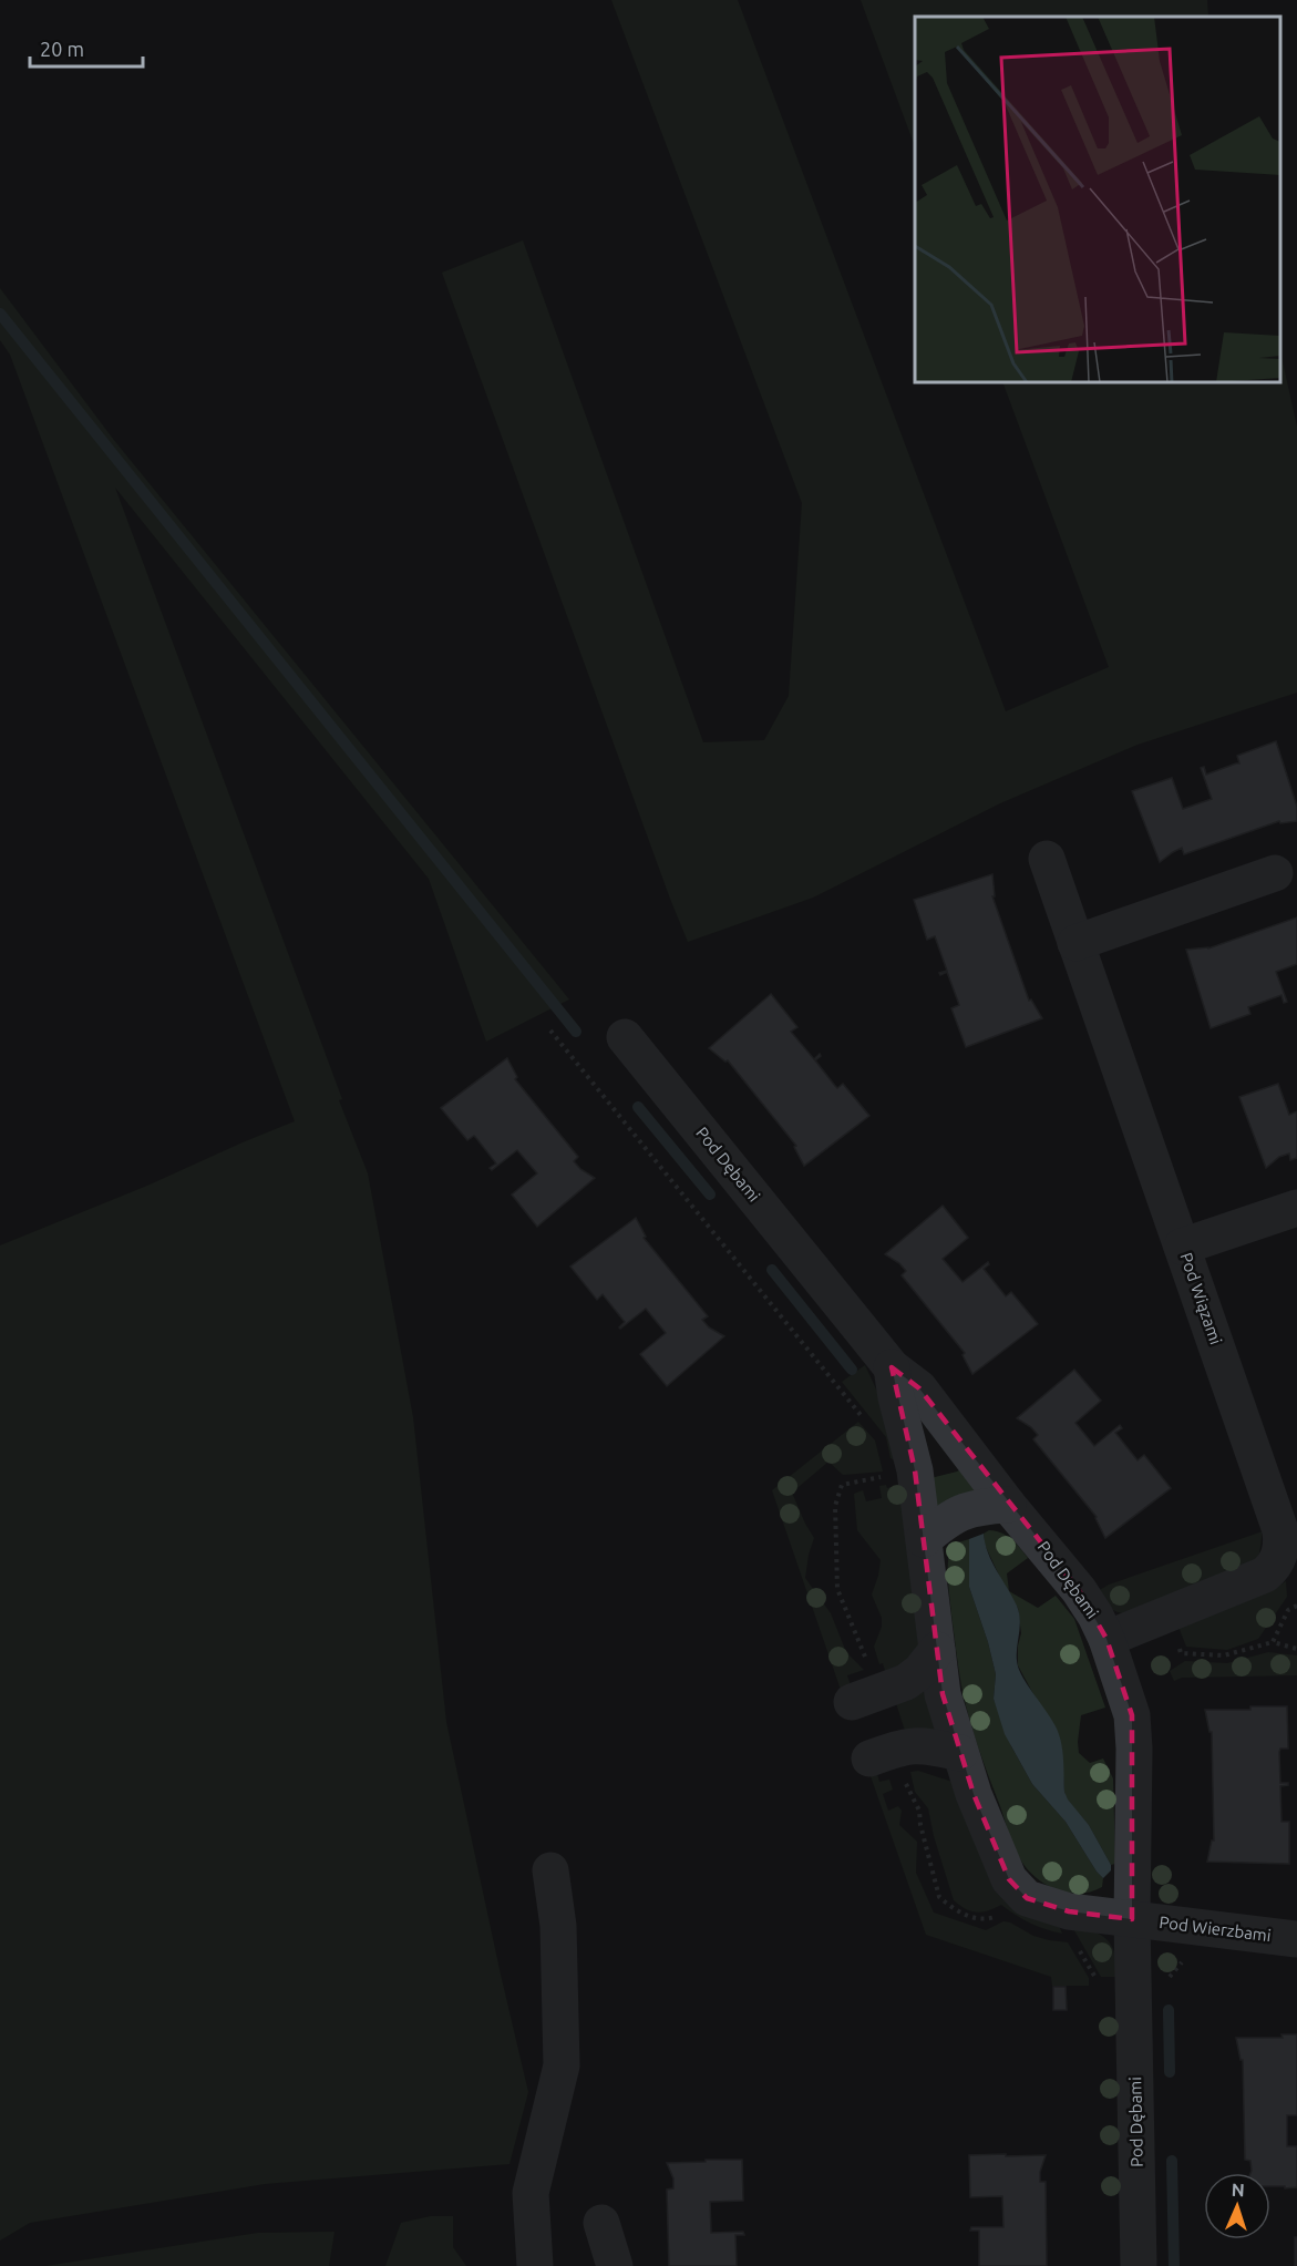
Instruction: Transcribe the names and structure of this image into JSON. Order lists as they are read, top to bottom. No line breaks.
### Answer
{"streets":{"street":["Pod Dębami","Pod Wiązami","Pod Wierzbami"]},"crossings":[["Pod Dębami","Pod Wiązami"],["Pod Dębami","Pod Wierzbami"]],"scale_bar":"20 m","north":"top"}
